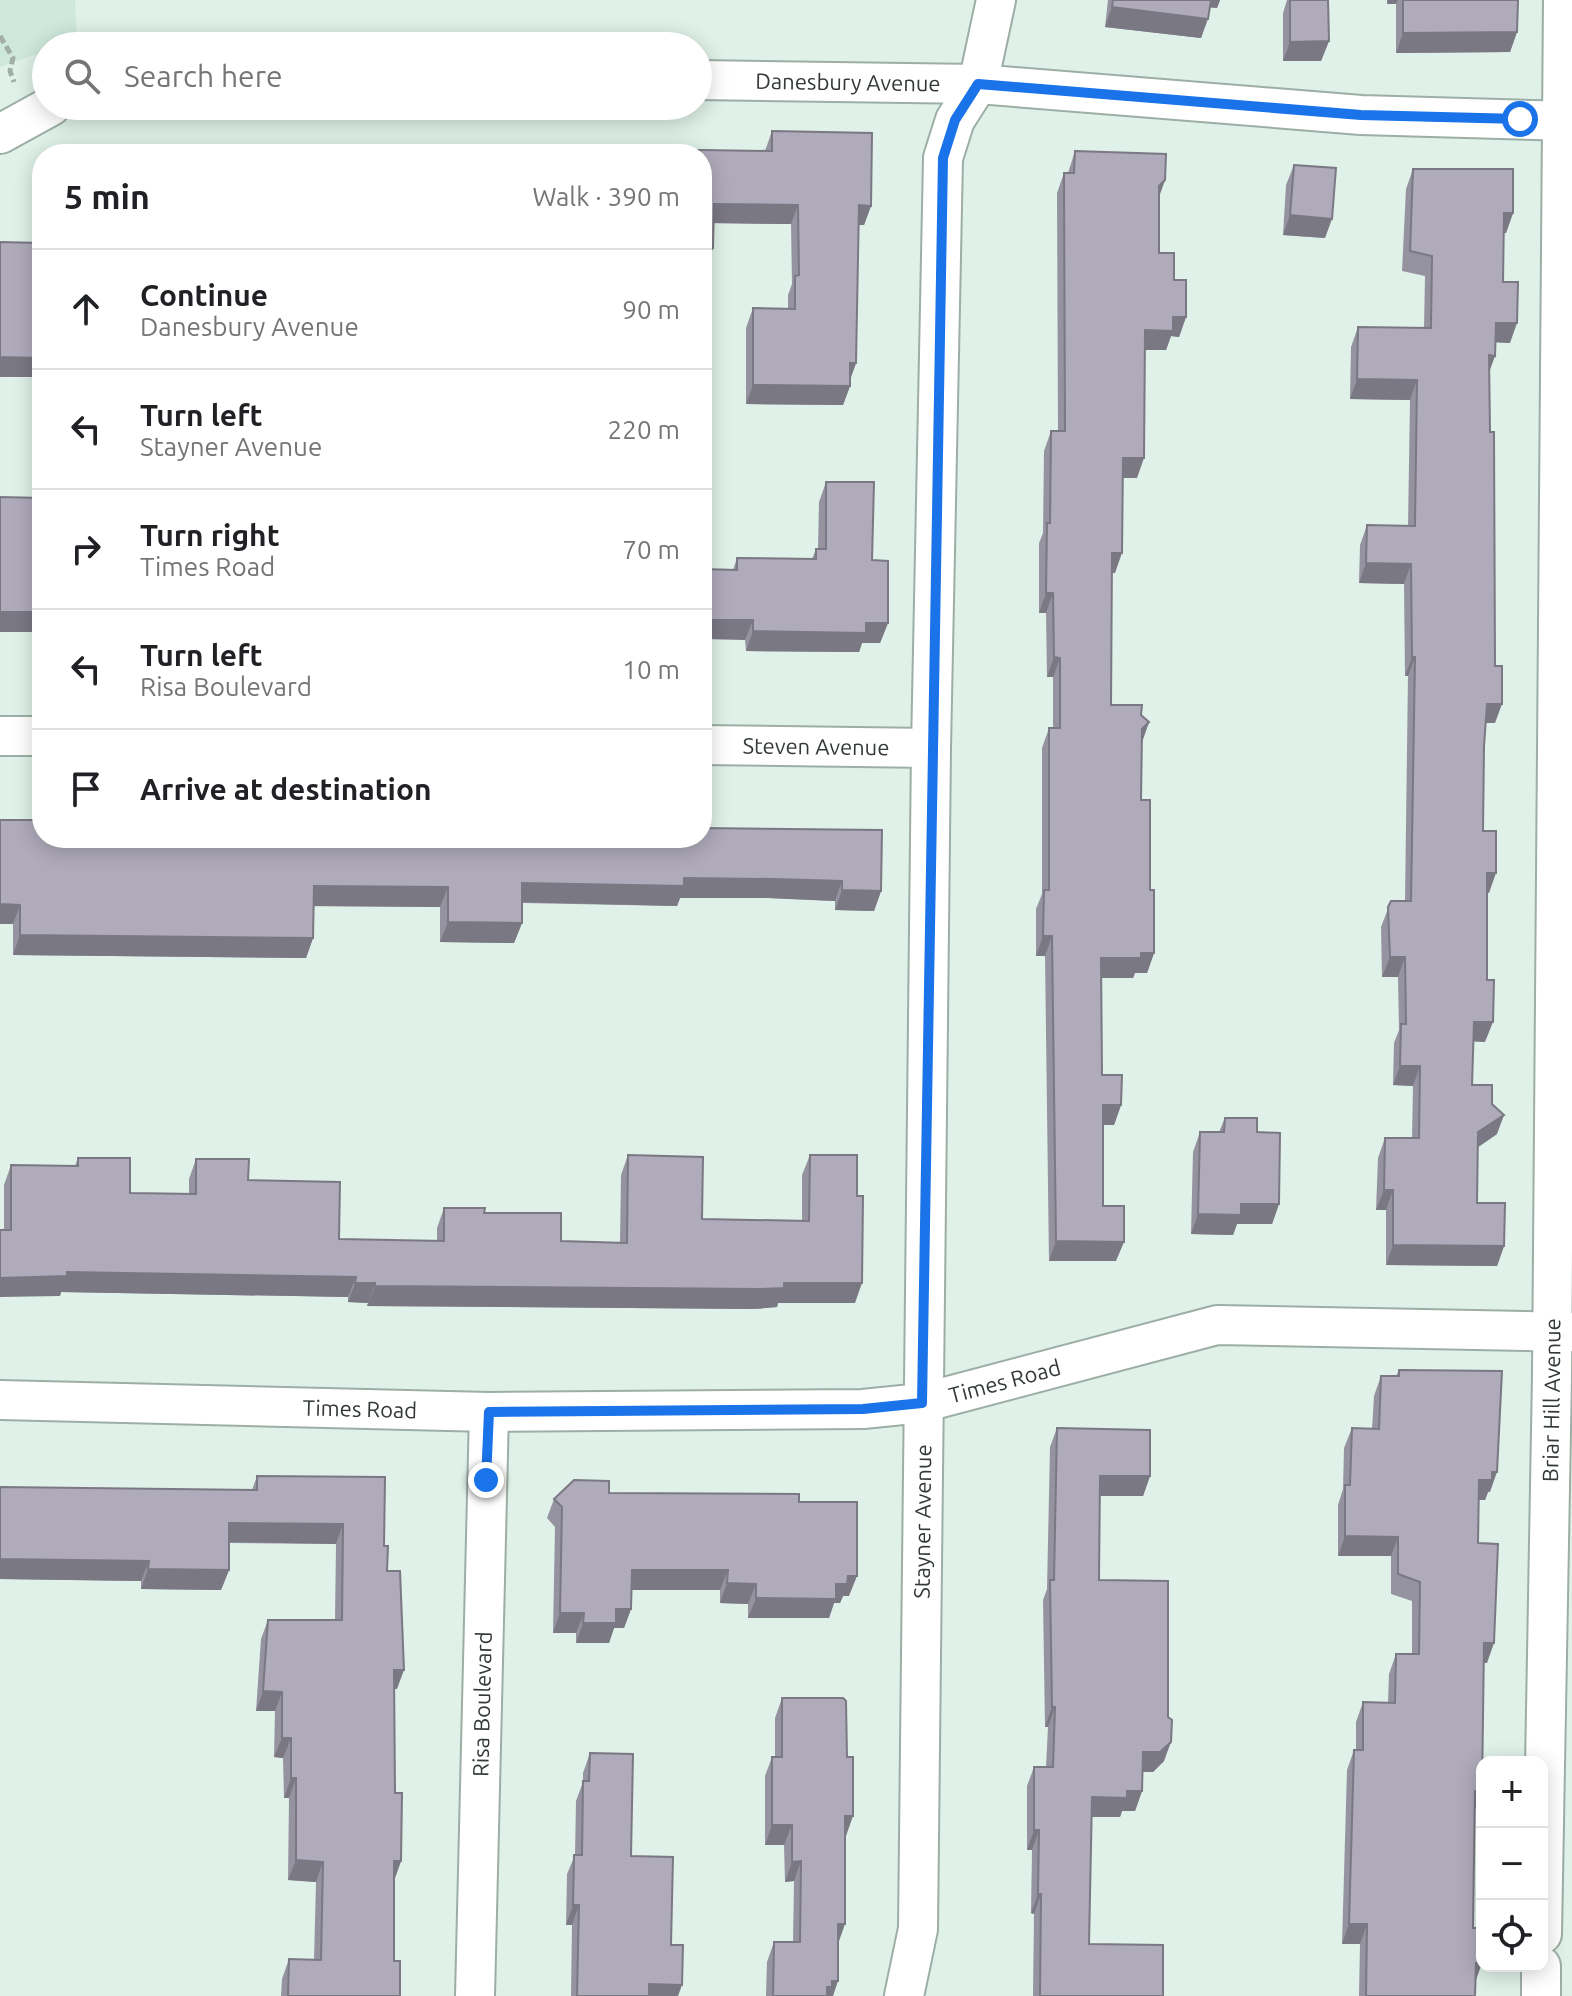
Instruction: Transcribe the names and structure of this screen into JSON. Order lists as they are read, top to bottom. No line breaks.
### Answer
{"streets":{"street":["Danesbury Avenue","Steven Avenue","Times Road","Briar Hill Avenue","Stayner Avenue","Risa Boulevard"]},"crossings":[["Danesbury Avenue","Briar Hill Avenue"],["Danesbury Avenue","Stayner Avenue"],["Steven Avenue","Stayner Avenue"],["Times Road","Briar Hill Avenue"],["Times Road","Stayner Avenue"],["Times Road","Risa Boulevard"]],"page":{"search":"Search here","heading":["5 min","Walk · 390 m"],"list":[["Continue","Danesbury Avenue","90 m"],["Turn left","Stayner Avenue","220 m"],["Turn right","Times Road","70 m"],["Turn left","Risa Boulevard","10 m"],"Arrive at destination"],"map_buttons":["+","−"]}}
